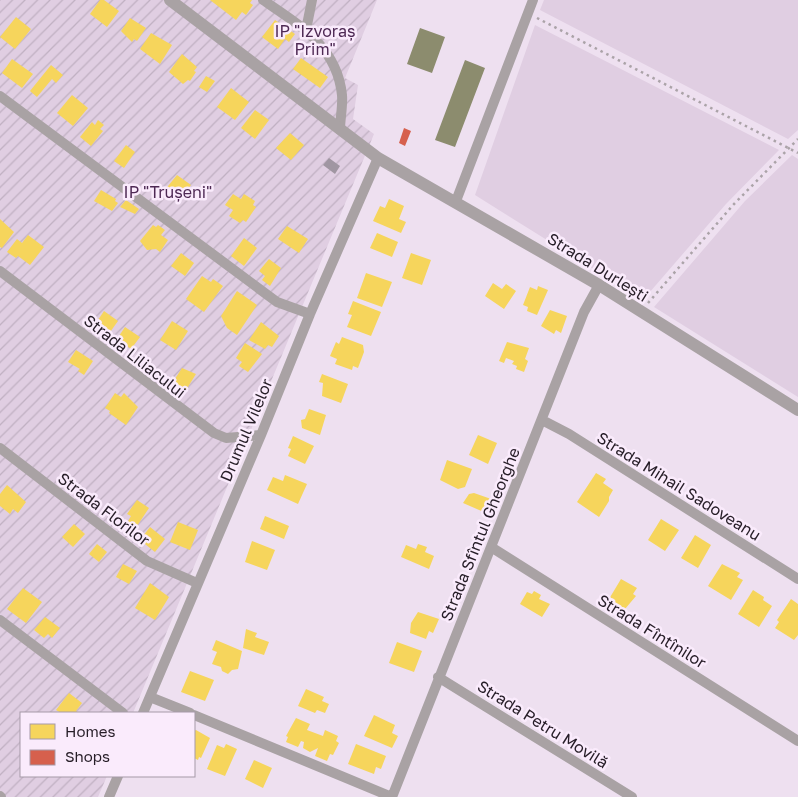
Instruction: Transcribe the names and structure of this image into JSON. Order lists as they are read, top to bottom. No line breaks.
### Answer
{"streets":{"street":["Strada Durlești","Strada Liliacului","Drumul Vilelor","Strada Mihail Sadoveanu","Strada Florilor","Strada Sfîntul Gheorghe","Strada Fîntînilor","Strada Petru Movilă"]},"crossings":[["Strada Durlești","Drumul Vilelor"],["Strada Durlești","Strada Sfîntul Gheorghe"],["Strada Liliacului","Drumul Vilelor"],["Drumul Vilelor","Strada Florilor"],["Strada Mihail Sadoveanu","Strada Sfîntul Gheorghe"],["Strada Sfîntul Gheorghe","Strada Fîntînilor"],["Strada Sfîntul Gheorghe","Strada Petru Movilă"]],"parks":["IP \"Izvoraș Prim\"","IP \"Trușeni\""],"legend":["Homes","Shops"]}
